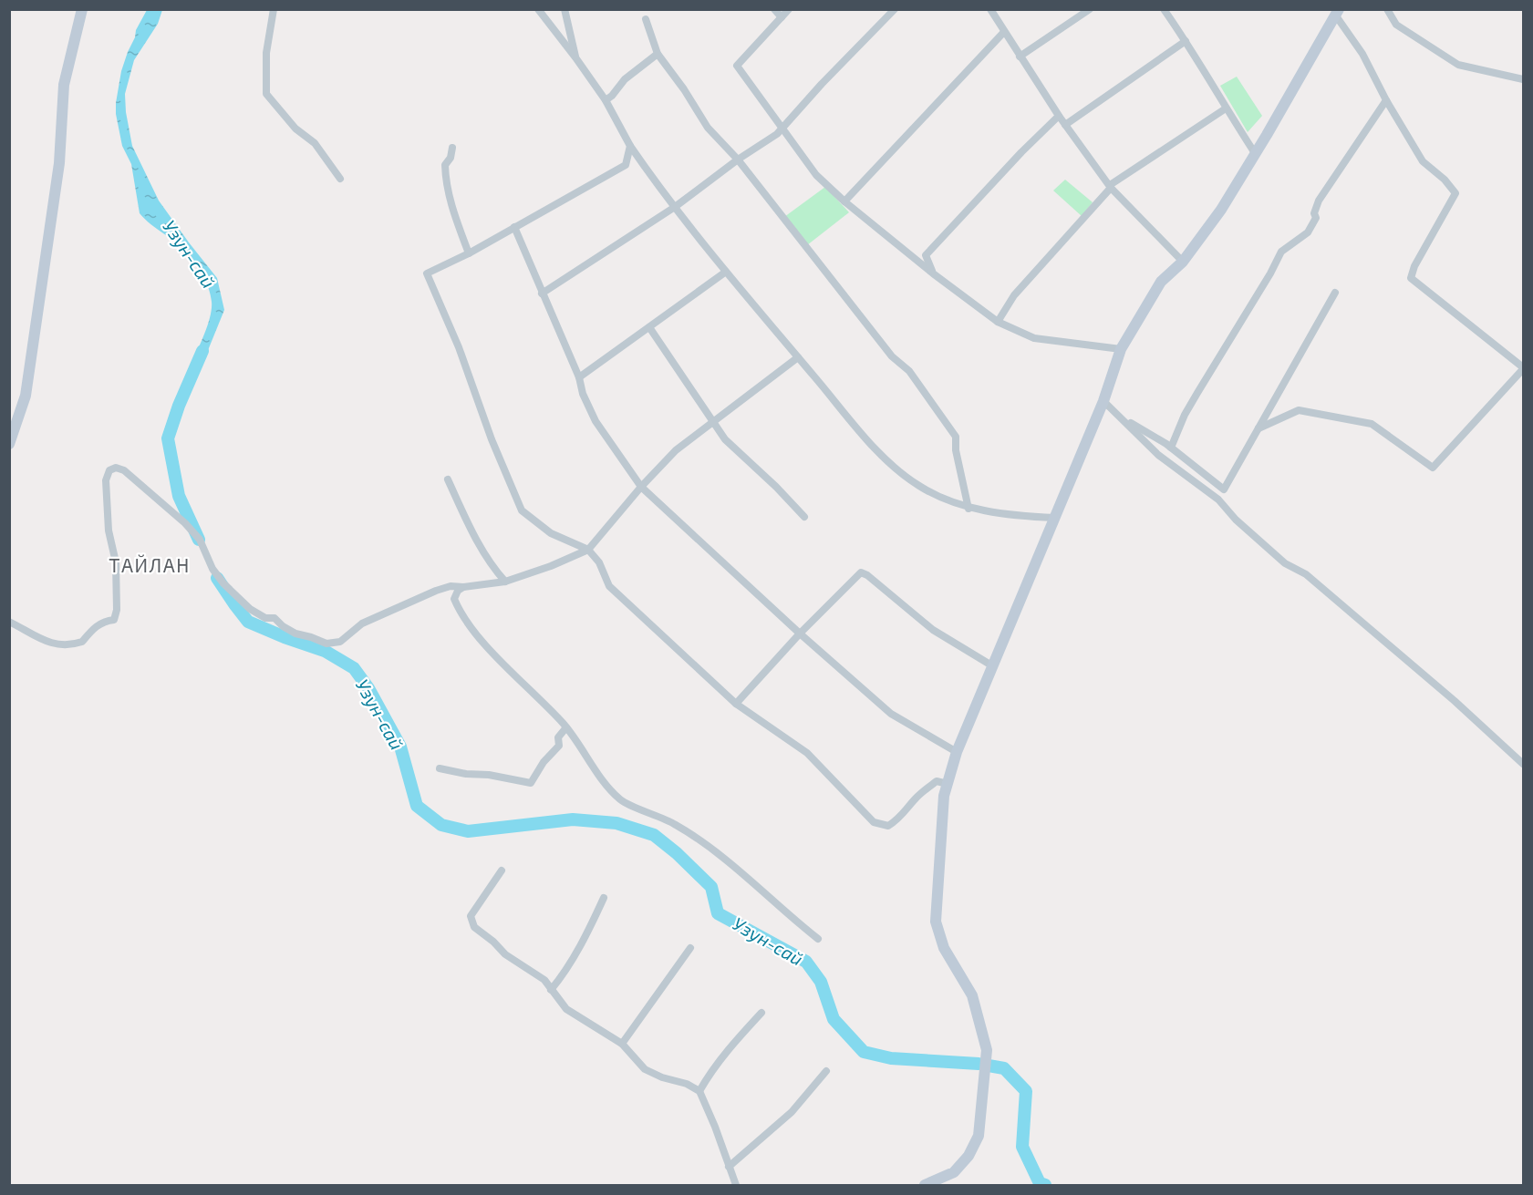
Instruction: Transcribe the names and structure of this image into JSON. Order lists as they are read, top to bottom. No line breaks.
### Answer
{"districts":["ТАЙЛАН"],"water":["Узун-сай"]}
